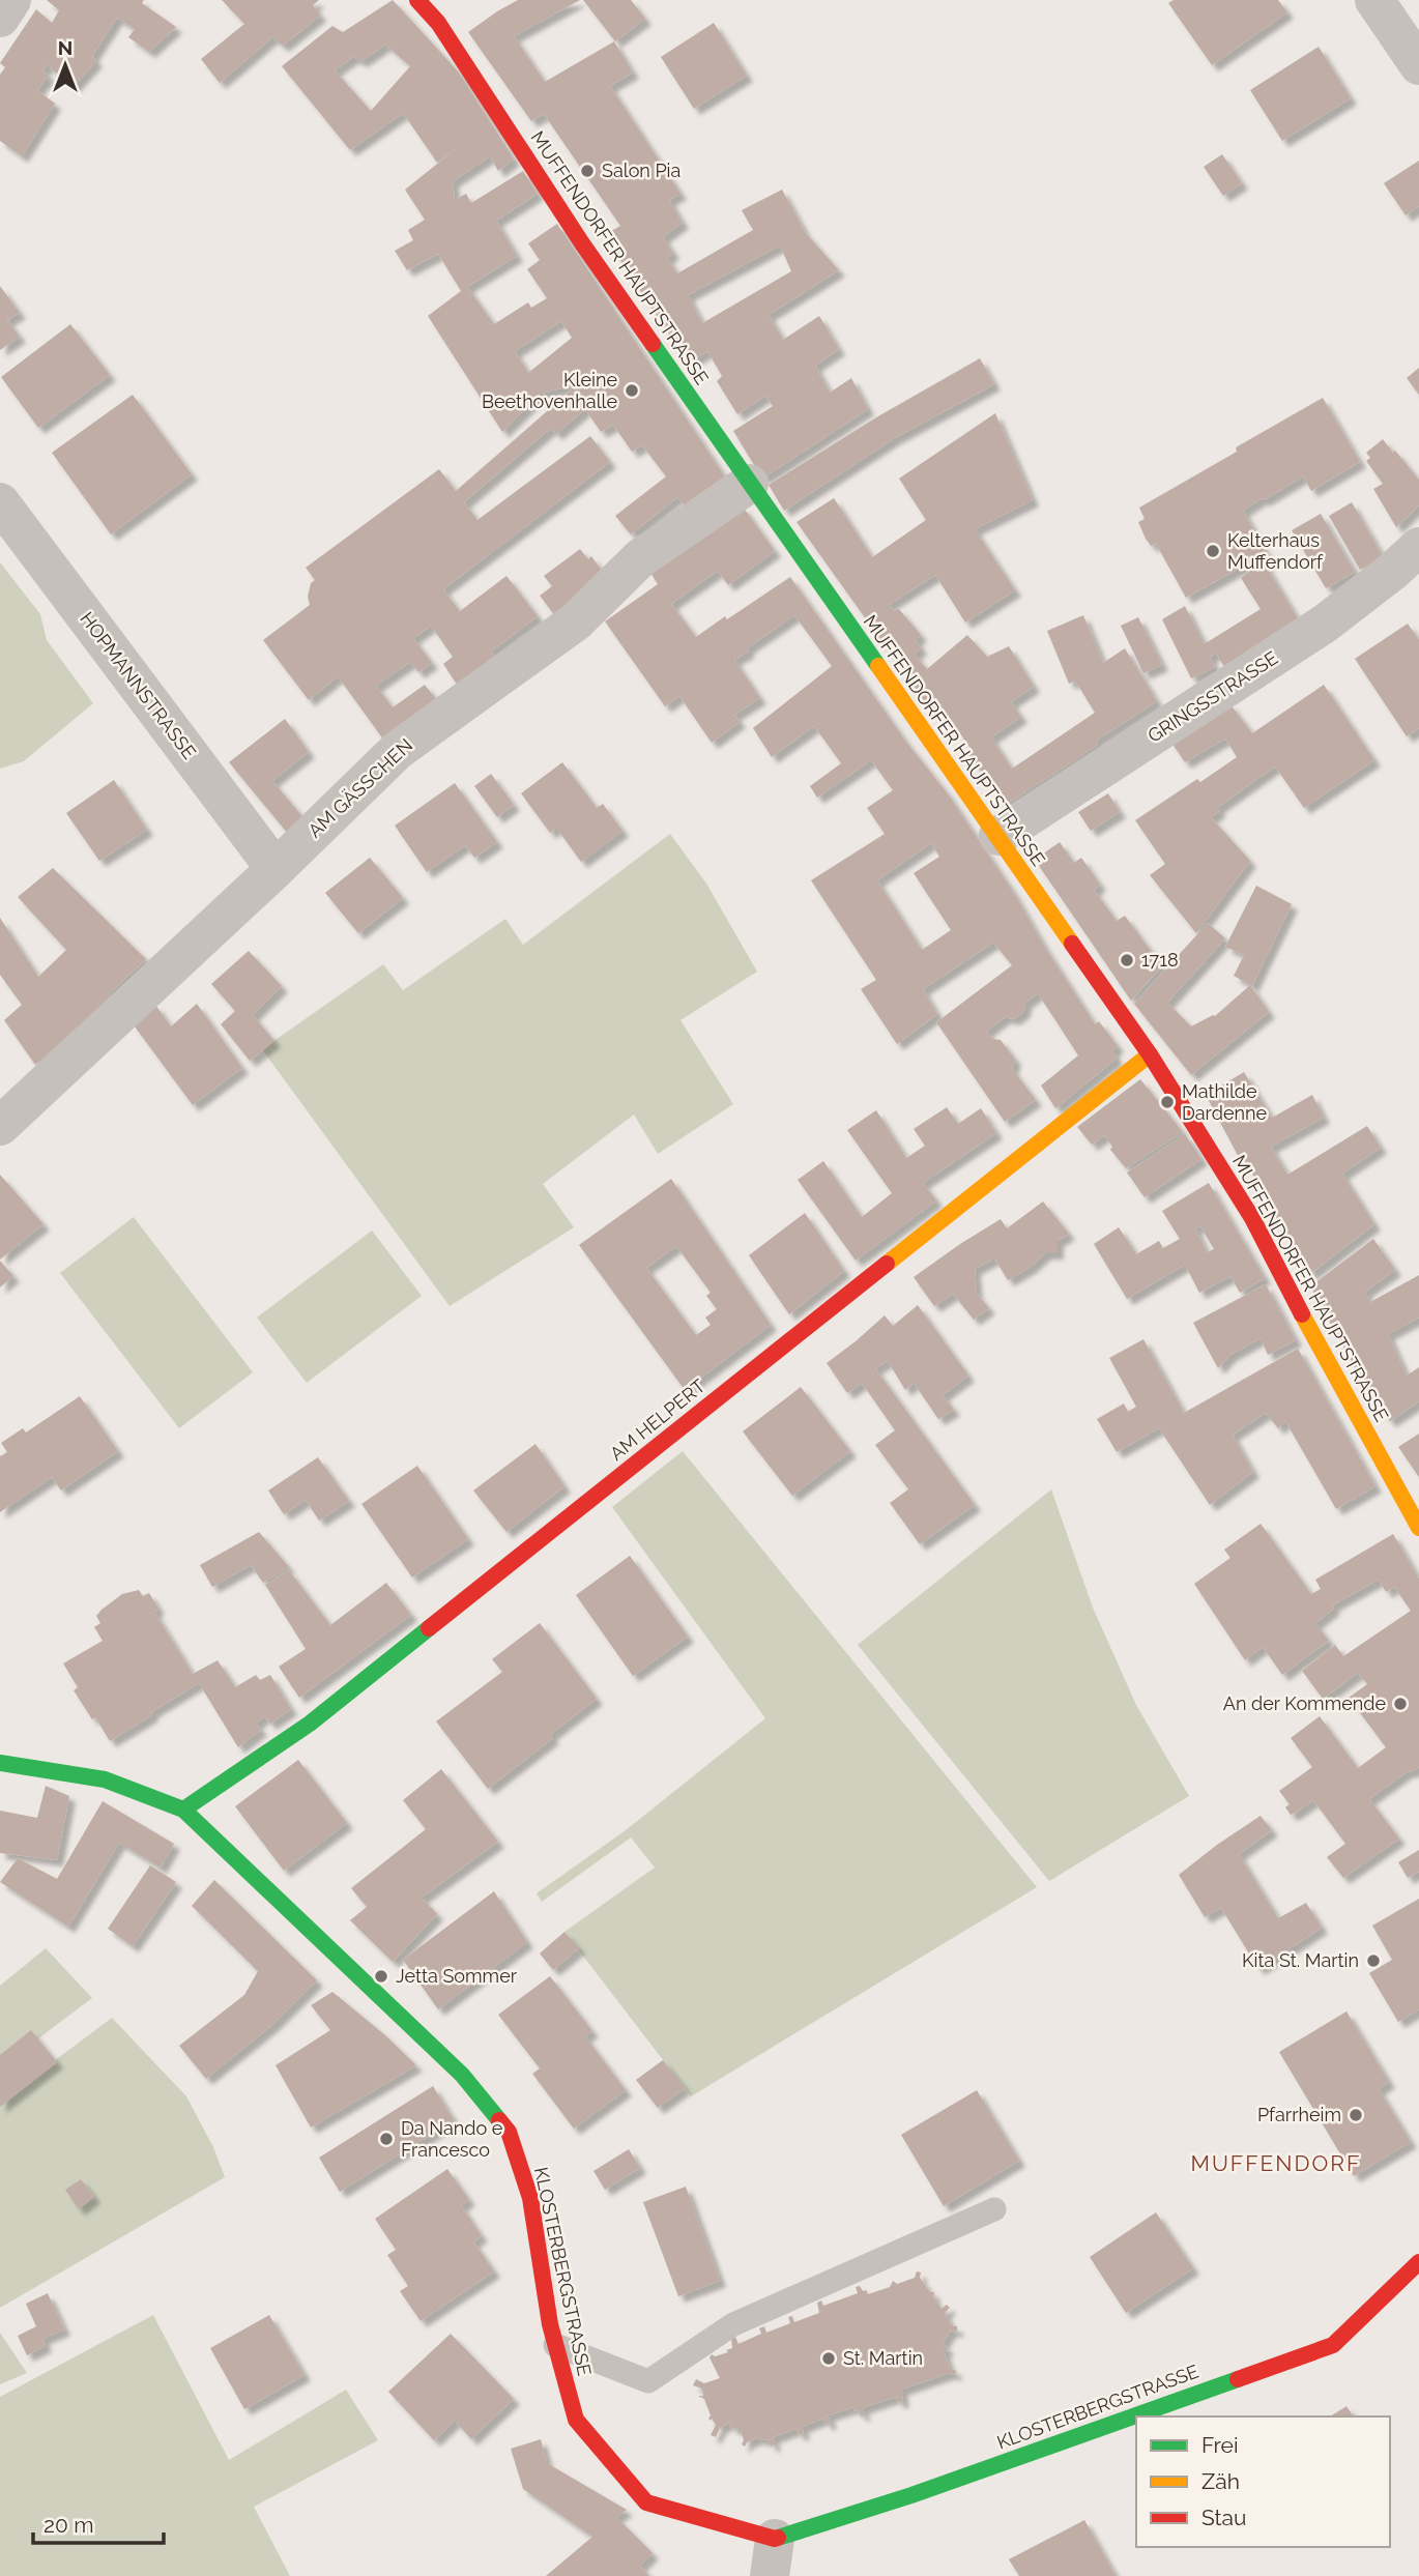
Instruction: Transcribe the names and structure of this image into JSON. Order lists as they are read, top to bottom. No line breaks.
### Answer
{"streets":{"street":["MUFFENDORFER HAUPTSTRASSE","HOPMANNSTRASSE","GRINGSSTRASSE","AM GÄSSCHEN","AM HELPERT","KLOSTERBERGSTRASSE"]},"crossings":[["MUFFENDORFER HAUPTSTRASSE","GRINGSSTRASSE"],["MUFFENDORFER HAUPTSTRASSE","AM GÄSSCHEN"],["MUFFENDORFER HAUPTSTRASSE","AM HELPERT"],["HOPMANNSTRASSE","AM GÄSSCHEN"],["AM HELPERT","KLOSTERBERGSTRASSE"]],"districts":["MUFFENDORF"],"places":["Salon Pia","Kleine Beethovenhalle","Kelterhaus Muffendorf","1718","Mathilde Dardenne","An der Kommende","Kita St. Martin","Jetta Sommer","Pfarrheim","Da Nando e Francesco","St. Martin"],"legend":["Frei","Zäh","Stau"],"scale_bar":"20 m","north":"top"}
